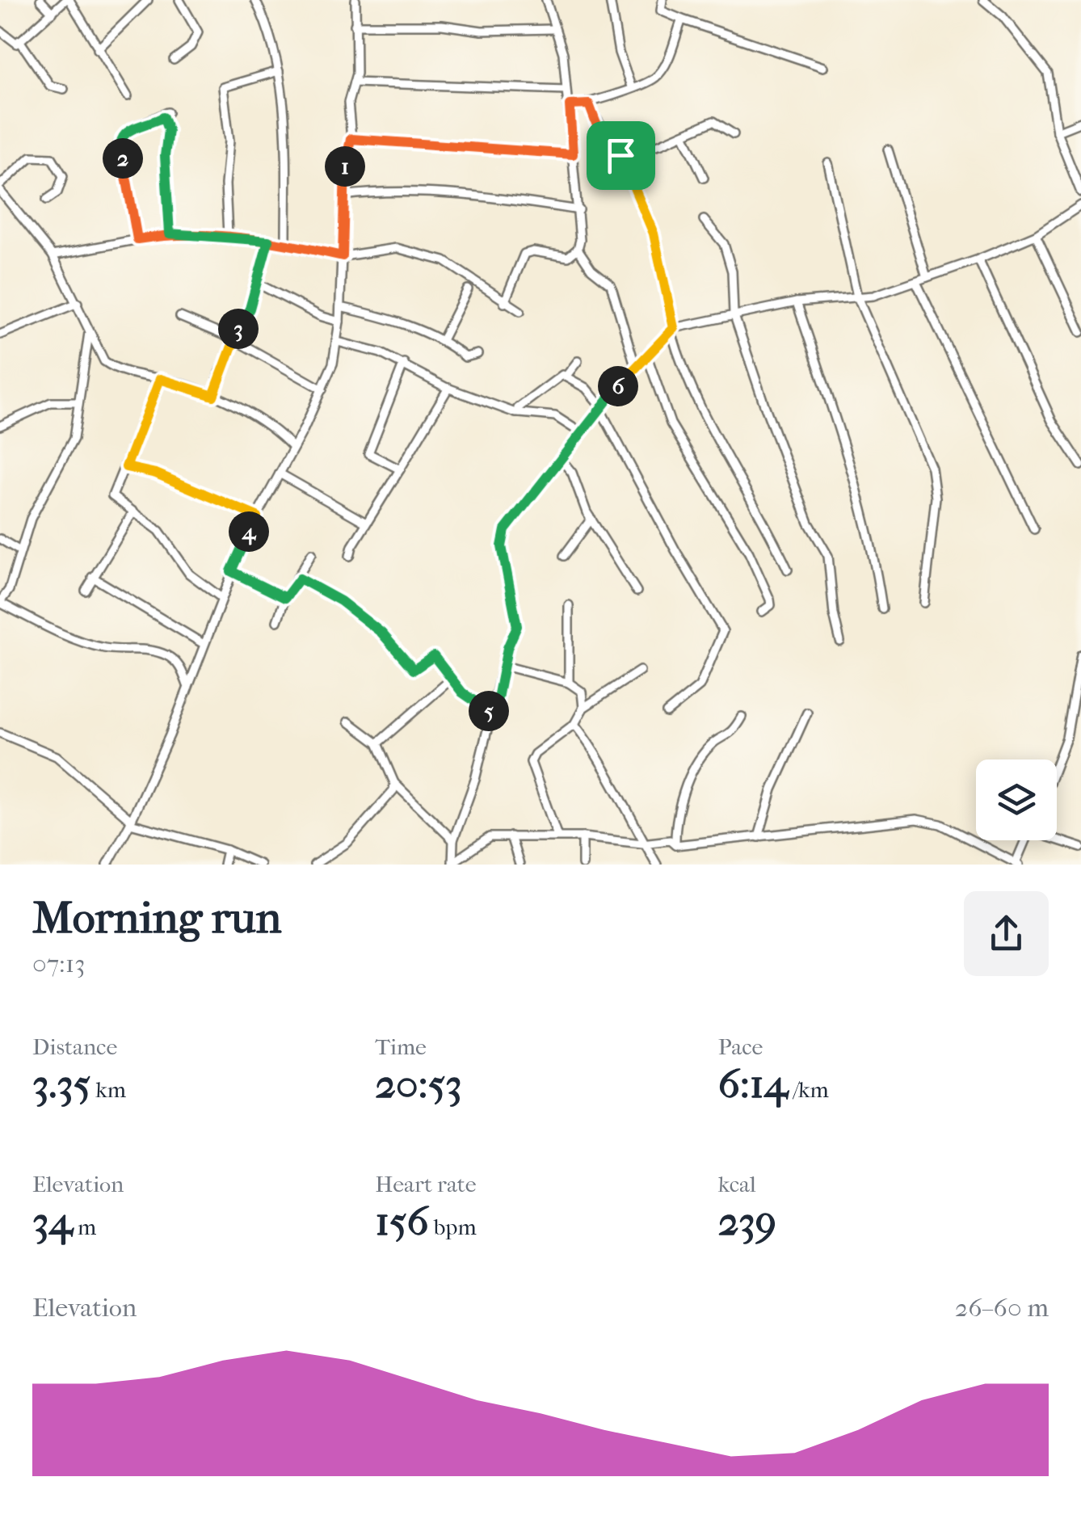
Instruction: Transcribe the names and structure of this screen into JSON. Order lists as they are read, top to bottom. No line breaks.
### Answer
{"page":{"pins":["2","1","3","6","4","5"],"heading":["Morning run","07:13"],"stats":[["Distance","3.35 km"],["Time","20:53"],["Pace","6:14 /km"],["Elevation","34 m"],["Heart rate","156 bpm"],["kcal","239"]],"chart":["Elevation","26–60 m"]}}
